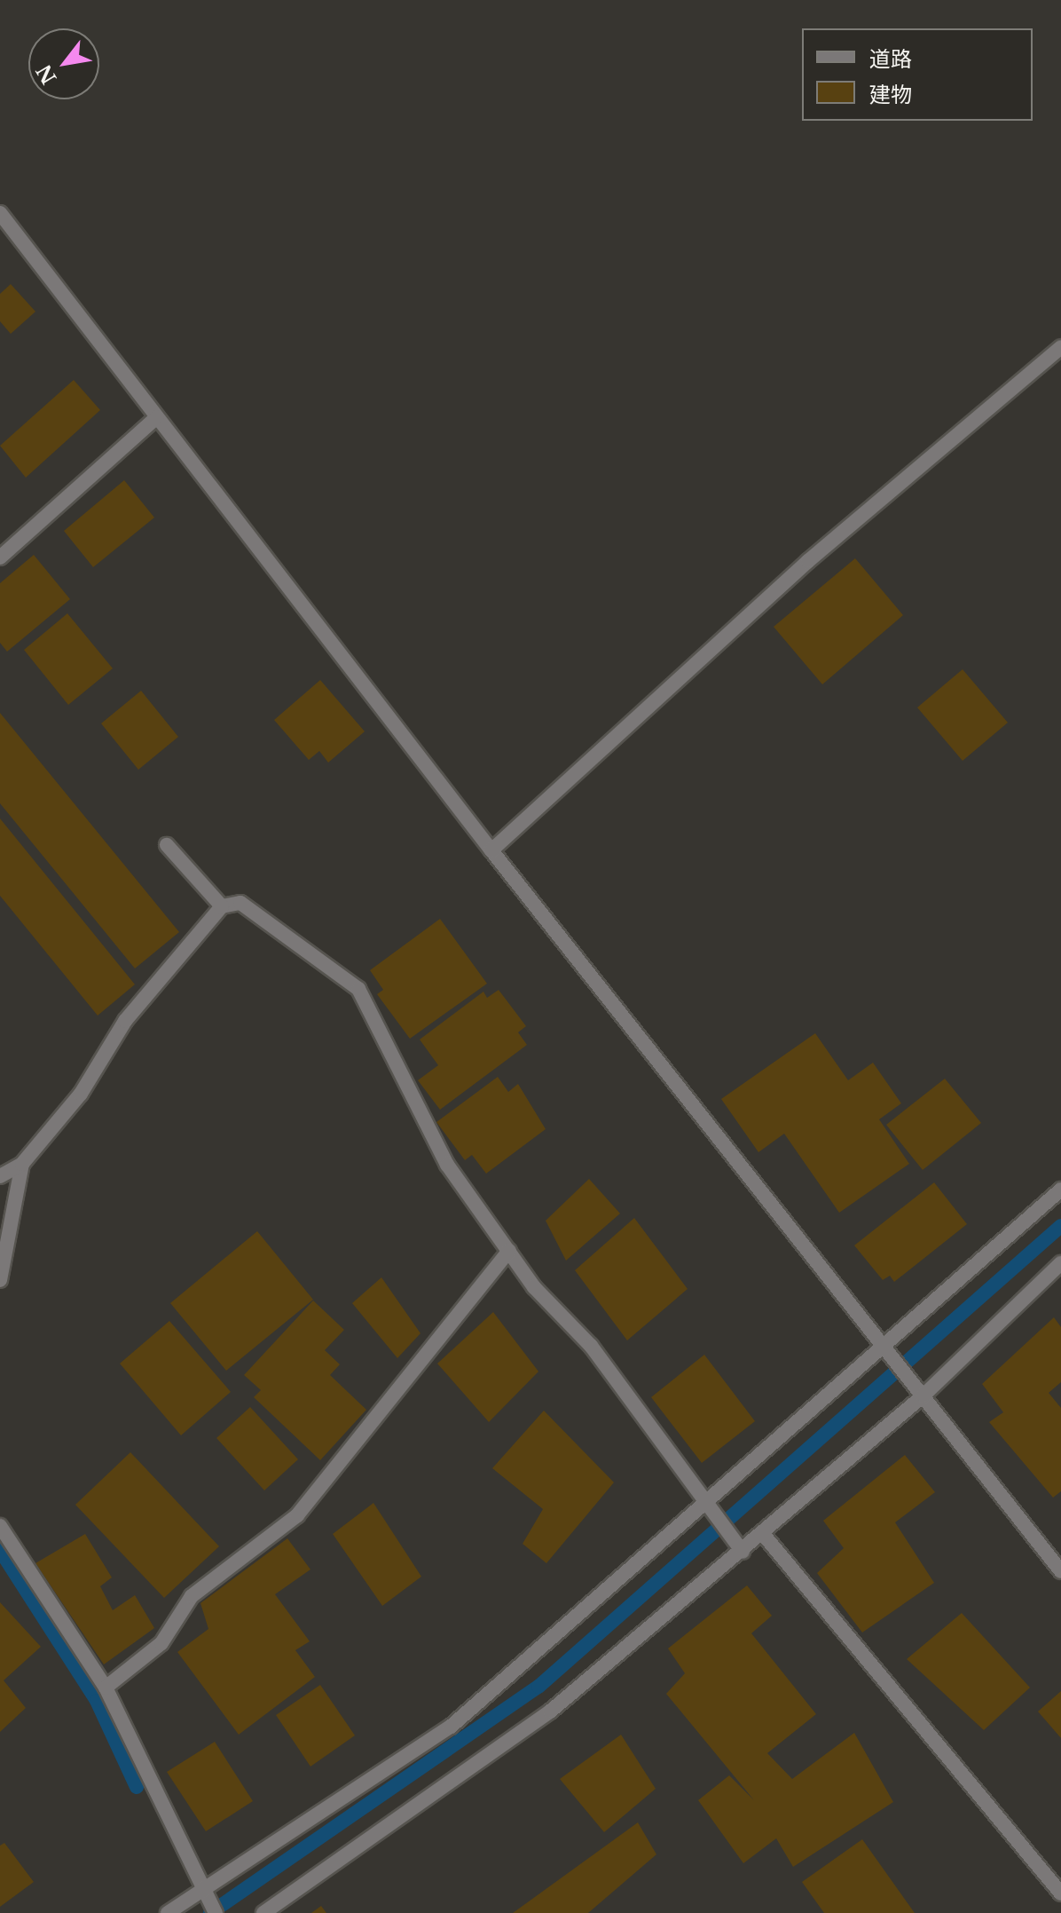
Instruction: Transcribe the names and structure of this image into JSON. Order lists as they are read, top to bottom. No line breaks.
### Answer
{"legend":["道路","建物"],"north":"bottom left"}
